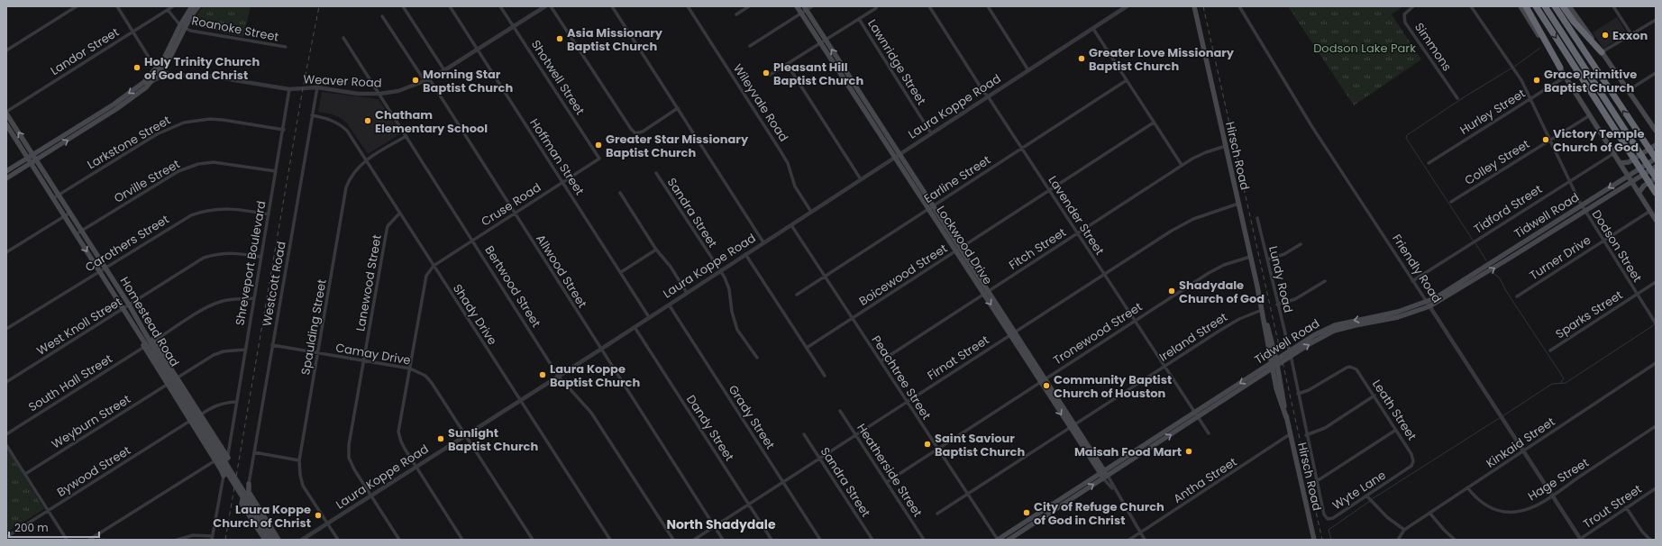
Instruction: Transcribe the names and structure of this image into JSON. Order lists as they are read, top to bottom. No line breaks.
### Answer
{"streets":{"main road":["Hirsch Road","Tidwell Road","Lockwood Drive","Homestead Road"],"street":["Roanoke Street","Simmons","Landor Street","Lawnridge Street","Shotwell Street","Weaver Road","Wileyvale Road","Laura Koppe Road","Hurley Street","Larkstone Street","Hoffman Street","Colley Street","Earline Street","Orville Street","Cruse Road","Tidford Street","Sandra Street","Lavender Street","Carothers Street","Dodson Street","Fitch Street","Turner Drive","Shreveport Boulevard","Friendly Road","Allwood Street","Boicewood Street","Lundy Road","Lanewood Street","Westcott Road","Bertwood Street","Shady Drive","Sparks Street","West Knoll Street","Spaulding Street","Tronewood Street","Ireland Street","Camay Drive","Firnat Street","Peachtree Street","South Hall Street","Leath Street","Grady Street","Weyburn Street","Dandy Street","Kinkaid Street","Heatherside Street","Bywood Street","Hage Street","Antha Street","Wyte Lane","Trout Street"]},"crossings":[["Roanoke Street","Landor Street"],["Landor Street","Homestead Road"],["Lawnridge Street","Laura Koppe Road"],["Shotwell Street","Weaver Road"],["Shotwell Street","Cruse Road"],["Weaver Road","Hoffman Street"],["Weaver Road","Shreveport Boulevard"],["Weaver Road","Allwood Street"],["Weaver Road","Westcott Road"],["Weaver Road","Bertwood Street"],["Wileyvale Road","Laura Koppe Road"],["Laura Koppe Road","Hoffman Street"],["Laura Koppe Road","Sandra Street"],["Laura Koppe Road","Lavender Street"],["Laura Koppe Road","Lockwood Drive"],["Laura Koppe Road","Allwood Street"],["Laura Koppe Road","Lanewood Street"],["Laura Koppe Road","Bertwood Street"],["Laura Koppe Road","Shady Drive"],["Laura Koppe Road","Spaulding Street"],["Laura Koppe Road","Camay Drive"],["Laura Koppe Road","Peachtree Street"],["Laura Koppe Road","Grady Street"],["Laura Koppe Road","Dandy Street"],["Hurley Street","Dodson Street"],["Larkstone Street","Shreveport Boulevard"],["Larkstone Street","Homestead Road"],["Hirsch Road","Tidwell Road"],["Hirsch Road","Fitch Street"],["Hirsch Road","Tronewood Street"],["Hirsch Road","Ireland Street"],["Hirsch Road","Firnat Street"],["Hirsch Road","Antha Street"],["Hoffman Street","Cruse Road"],["Colley Street","Dodson Street"],["Earline Street","Lavender Street"],["Earline Street","Lockwood Drive"],["Earline Street","Peachtree Street"],["Orville Street","Shreveport Boulevard"],["Orville Street","Homestead Road"],["Cruse Road","Allwood Street"],["Cruse Road","Bertwood Street"],["Cruse Road","Shady Drive"],["Tidford Street","Dodson Street"],["Tidford Street","Friendly Road"],["Sandra Street","Firnat Street"],["Lavender Street","Tidwell Road"],["Lavender Street","Fitch Street"],["Lavender Street","Boicewood Street"],["Lavender Street","Tronewood Street"],["Lavender Street","Ireland Street"],["Lavender Street","Firnat Street"],["Tidwell Road","Lockwood Drive"],["Tidwell Road","Dodson Street"],["Tidwell Road","Friendly Road"],["Tidwell Road","Lundy Road"],["Tidwell Road","Peachtree Street"],["Carothers Street","Shreveport Boulevard"],["Carothers Street","Homestead Road"],["Lockwood Drive","Fitch Street"],["Lockwood Drive","Boicewood Street"],["Lockwood Drive","Tronewood Street"],["Lockwood Drive","Ireland Street"],["Lockwood Drive","Firnat Street"],["Lockwood Drive","Antha Street"],["Dodson Street","Turner Drive"],["Dodson Street","Sparks Street"],["Fitch Street","Peachtree Street"],["Shreveport Boulevard","West Knoll Street"],["Shreveport Boulevard","Bywood Street"],["Friendly Road","Kinkaid Street"],["Friendly Road","Hage Street"],["Friendly Road","Trout Street"],["Allwood Street","Firnat Street"],["Boicewood Street","Peachtree Street"],["Lundy Road","Leath Street"],["Lundy Road","Wyte Lane"],["Lanewood Street","Shady Drive"],["Lanewood Street","Camay Drive"],["Westcott Road","Shady Drive"],["Westcott Road","Camay Drive"],["Bertwood Street","Spaulding Street"],["Shady Drive","Spaulding Street"],["Homestead Road","West Knoll Street"],["Homestead Road","Bywood Street"],["Spaulding Street","Camay Drive"],["Tronewood Street","Peachtree Street"],["Tronewood Street","Heatherside Street"],["Ireland Street","Peachtree Street"],["Firnat Street","Peachtree Street"],["Firnat Street","Grady Street"],["Firnat Street","Dandy Street"],["Firnat Street","Heatherside Street"],["Leath Street","Wyte Lane"],["Kinkaid Street","Hage Street"]],"districts":["North Shadydale"],"parks":["Dodson Lake Park"],"places":["Exxon","Asia Missionary Baptist Church","Greater Love Missionary Baptist Church","Holy Trinity Church of God and Christ","Pleasant Hill Baptist Church","Morning Star Baptist Church","Grace Primitive Baptist Church","Chatham Elementary School","Victory Temple Church of God","Greater Star Missionary Baptist Church","Shadydale Church of God","Laura Koppe Baptist Church","Community Baptist Church of Houston","Sunlight Baptist Church","Saint Saviour Baptist Church","Maisah Food Mart","City of Refuge Church of God in Christ","Laura Koppe Church of Christ"],"scale_bar":"200 m"}
